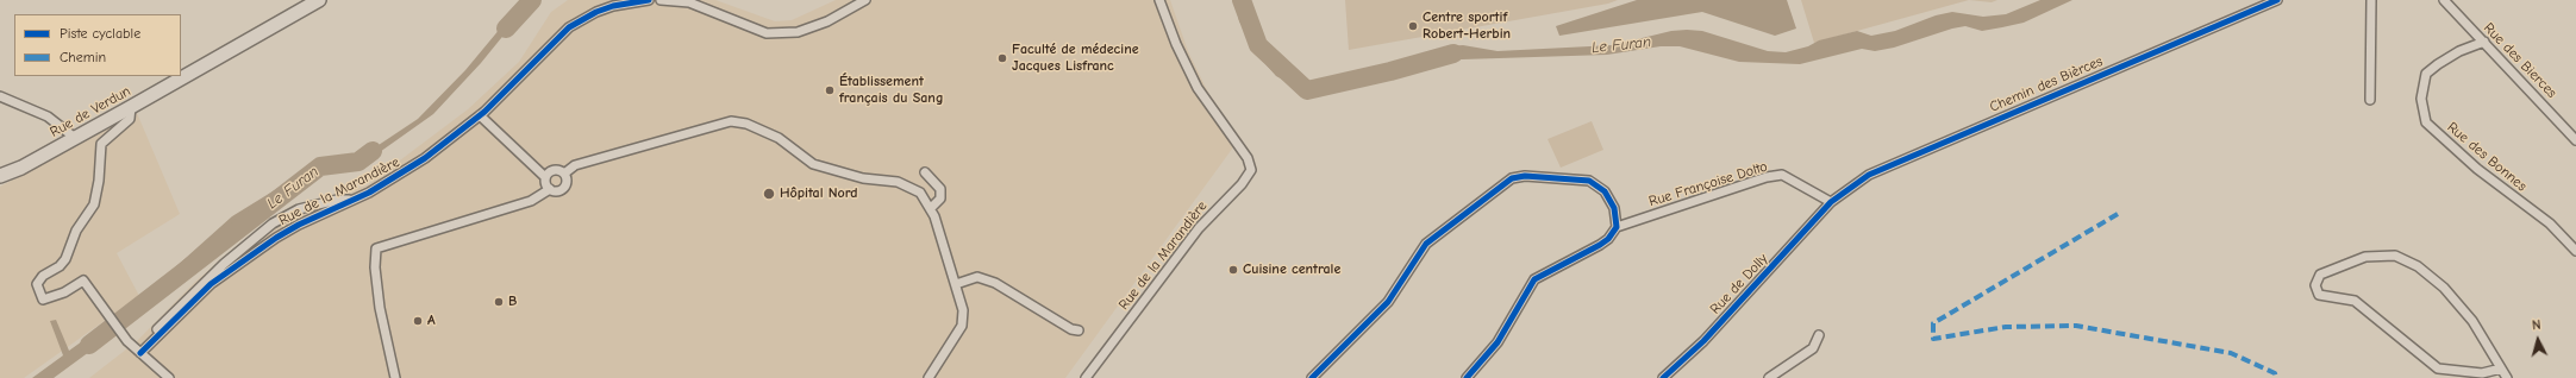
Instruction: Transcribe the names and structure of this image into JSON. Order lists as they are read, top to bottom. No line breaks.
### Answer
{"streets":{"main road":["Rue de Verdun"],"street":["Rue des Bierces","Chemin des Bièrces","Rue des Bonnes","Rue Françoise Dolto","Rue de la Marandière","Rue de Dolly"]},"crossings":[["Rue des Bierces","Rue des Bonnes"],["Chemin des Bièrces","Rue Françoise Dolto"],["Chemin des Bièrces","Rue de Dolly"],["Rue Françoise Dolto","Rue de Dolly"]],"water":["Le Furan"],"places":["Centre sportif Robert-Herbin","Faculté de médecine Jacques Lisfranc","Établissement français du Sang","Hôpital Nord","Cuisine centrale","B","A"],"legend":["Piste cyclable","Chemin"],"north":"top"}
